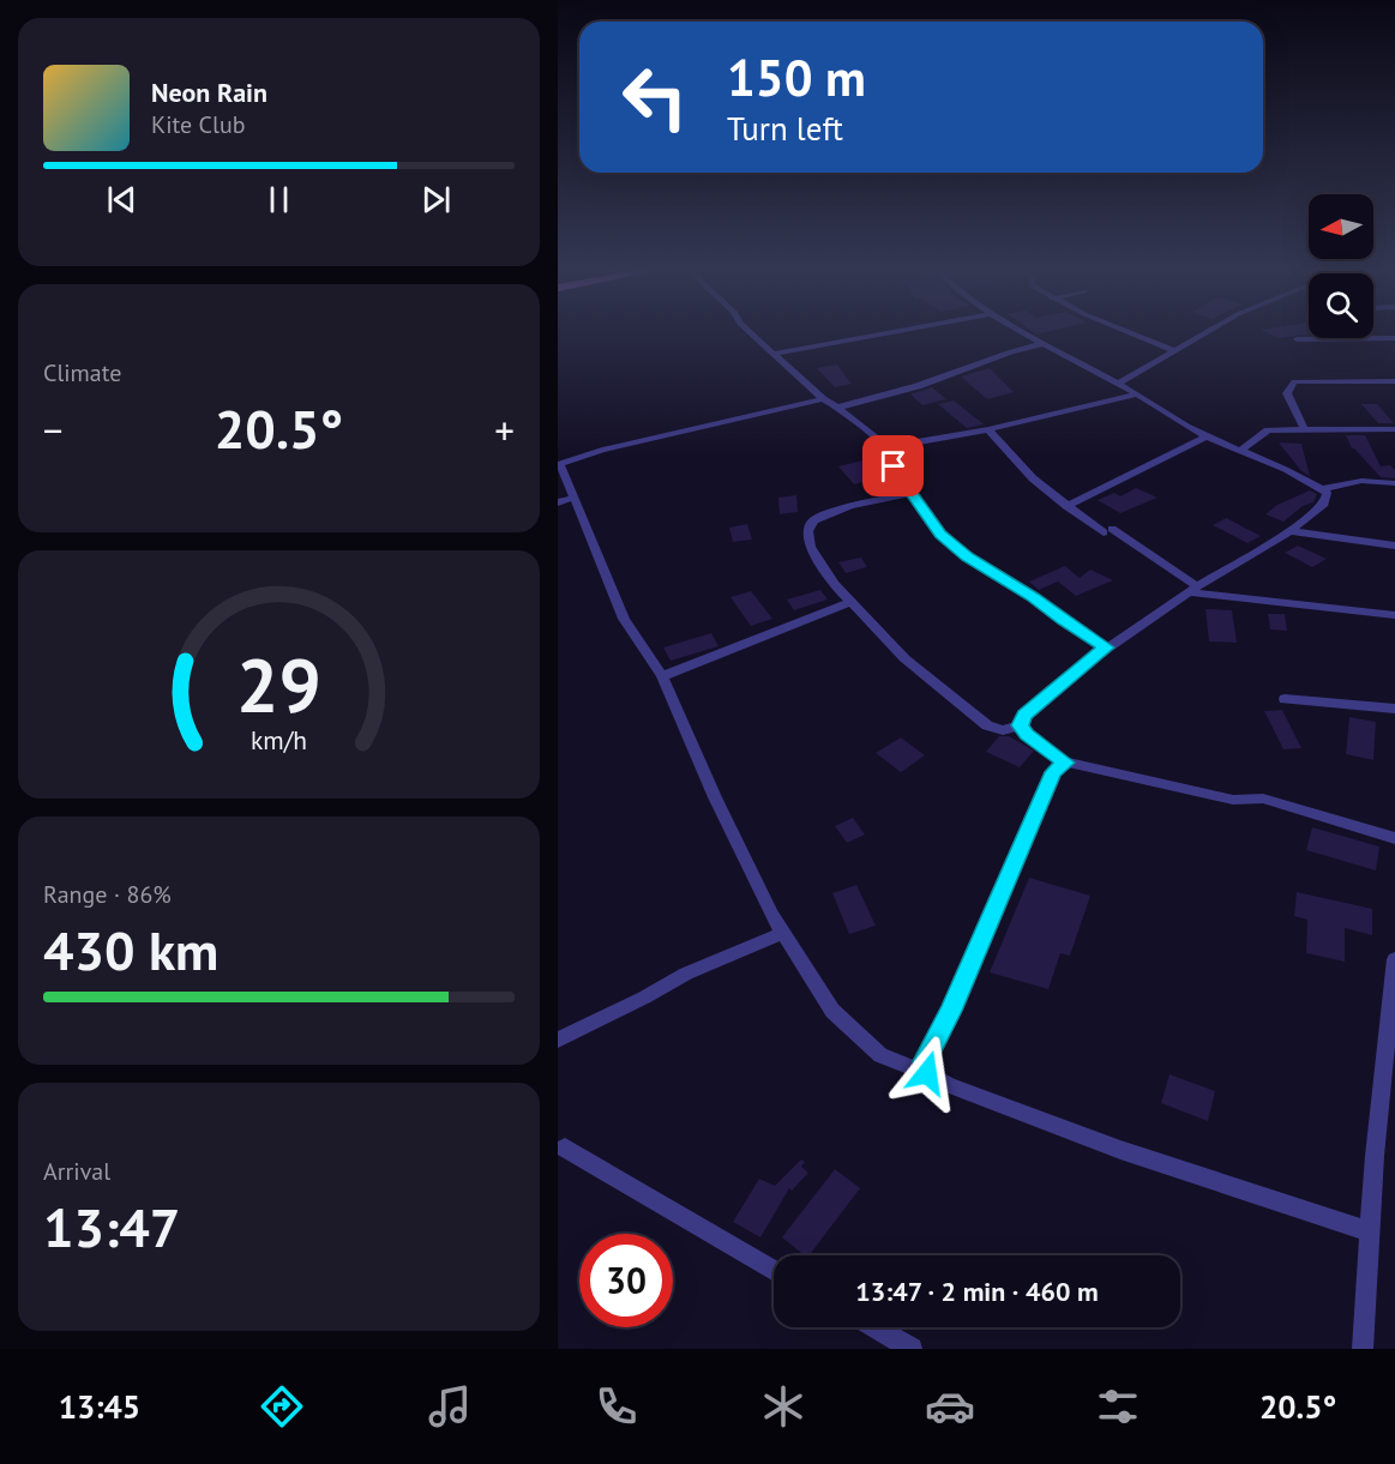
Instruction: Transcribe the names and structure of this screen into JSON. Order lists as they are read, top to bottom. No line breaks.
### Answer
{"north":"left","page":{"turn":["150 m","Turn left"],"song":["Neon Rain","Kite Club"],"tile":["Climate",["Range · 86%","430 km"],["Arrival","13:47"]],"heat":["−","20.5°","+"],"limit":"30","trip":"13:47 · 2 min · 460 m","tabs":["13:45","20.5°"],"gauge":["29","km/h"]}}
